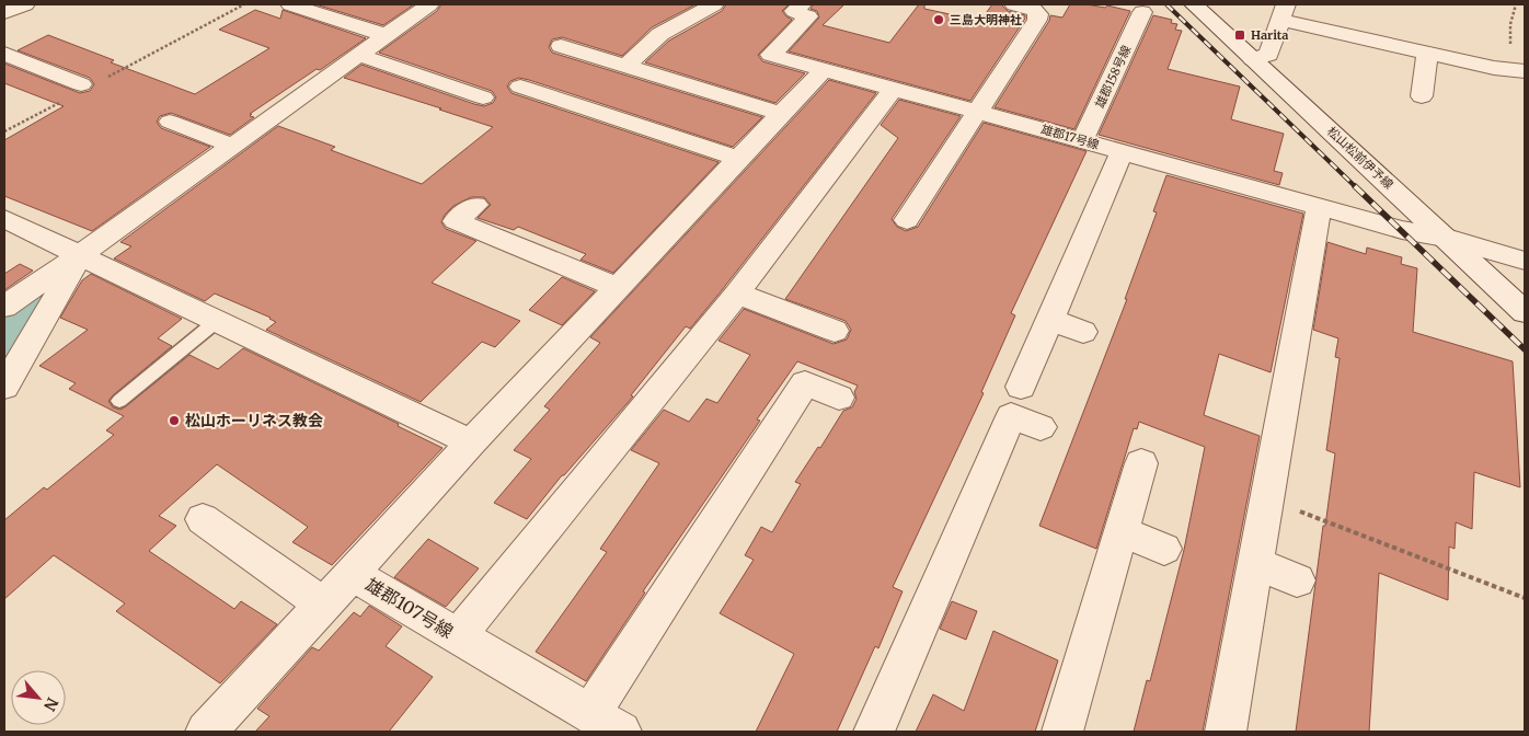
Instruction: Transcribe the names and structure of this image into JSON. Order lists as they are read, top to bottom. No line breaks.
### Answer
{"streets":{"street":["雄郡158号線","雄郡17号線","松山松前伊予線","雄郡107号線"]},"crossings":[["雄郡158号線","雄郡17号線"],["雄郡17号線","松山松前伊予線"],["雄郡17号線","雄郡107号線"]],"places":{"other":["三島大明神社","松山ホーリネス教会"],"transit":["Harita"]},"north":"bottom right"}
